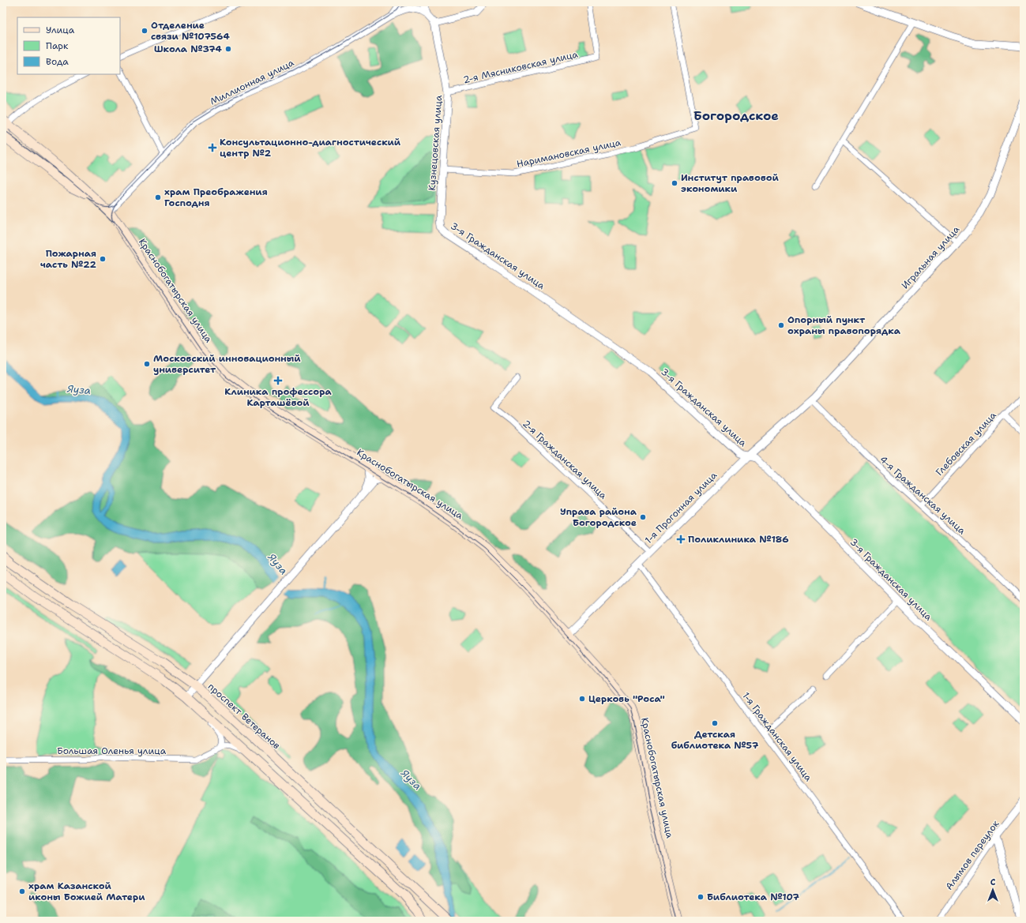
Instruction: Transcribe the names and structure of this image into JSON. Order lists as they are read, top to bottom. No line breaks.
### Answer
{"streets":{"main road":["Краснобогатырская улица","проспект Ветеранов"],"street":["2-я Мясниковская улица","Миллионная улица","Кузнецовская улица","Наримановская улица","3-я Гражданская улица","Игральная улица","Глебовская улица","2-я Гражданская улица","4-я Гражданская улица","1-я Прогонная улица","1-я Гражданская улица","Большая Оленья улица","Алымов переулок"]},"crossings":[["2-я Мясниковская улица","Кузнецовская улица"],["Миллионная улица","Кузнецовская улица"],["Миллионная улица","Краснобогатырская улица"],["Кузнецовская улица","Наримановская улица"],["Кузнецовская улица","3-я Гражданская улица"],["3-я Гражданская улица","1-я Прогонная улица"],["Игральная улица","4-я Гражданская улица"],["Игральная улица","1-я Прогонная улица"],["Краснобогатырская улица","1-я Прогонная улица"],["Глебовская улица","4-я Гражданская улица"],["2-я Гражданская улица","1-я Прогонная улица"],["4-я Гражданская улица","1-я Прогонная улица"],["1-я Прогонная улица","1-я Гражданская улица"]],"districts":["Богородское"],"water":["Яуза"],"places":{"other":["Отделение связи №107564","Школа №374","Институт правовой экономики","храм Преображения Господня","Пожарная часть №22","Опорный пункт охраны правопорядка","Московский инновационный университет","Управа района Богородское","Церковь \"Роса\"","Детская библиотека №57","храм Казанской иконы Божией Матери","Библиотека №107"],"health":["Консультационно-диагностический центр №2","Клиника профессора Карташёвой","Поликлиника №186"]},"legend":["Улица","Парк","Вода"],"north":"top"}
